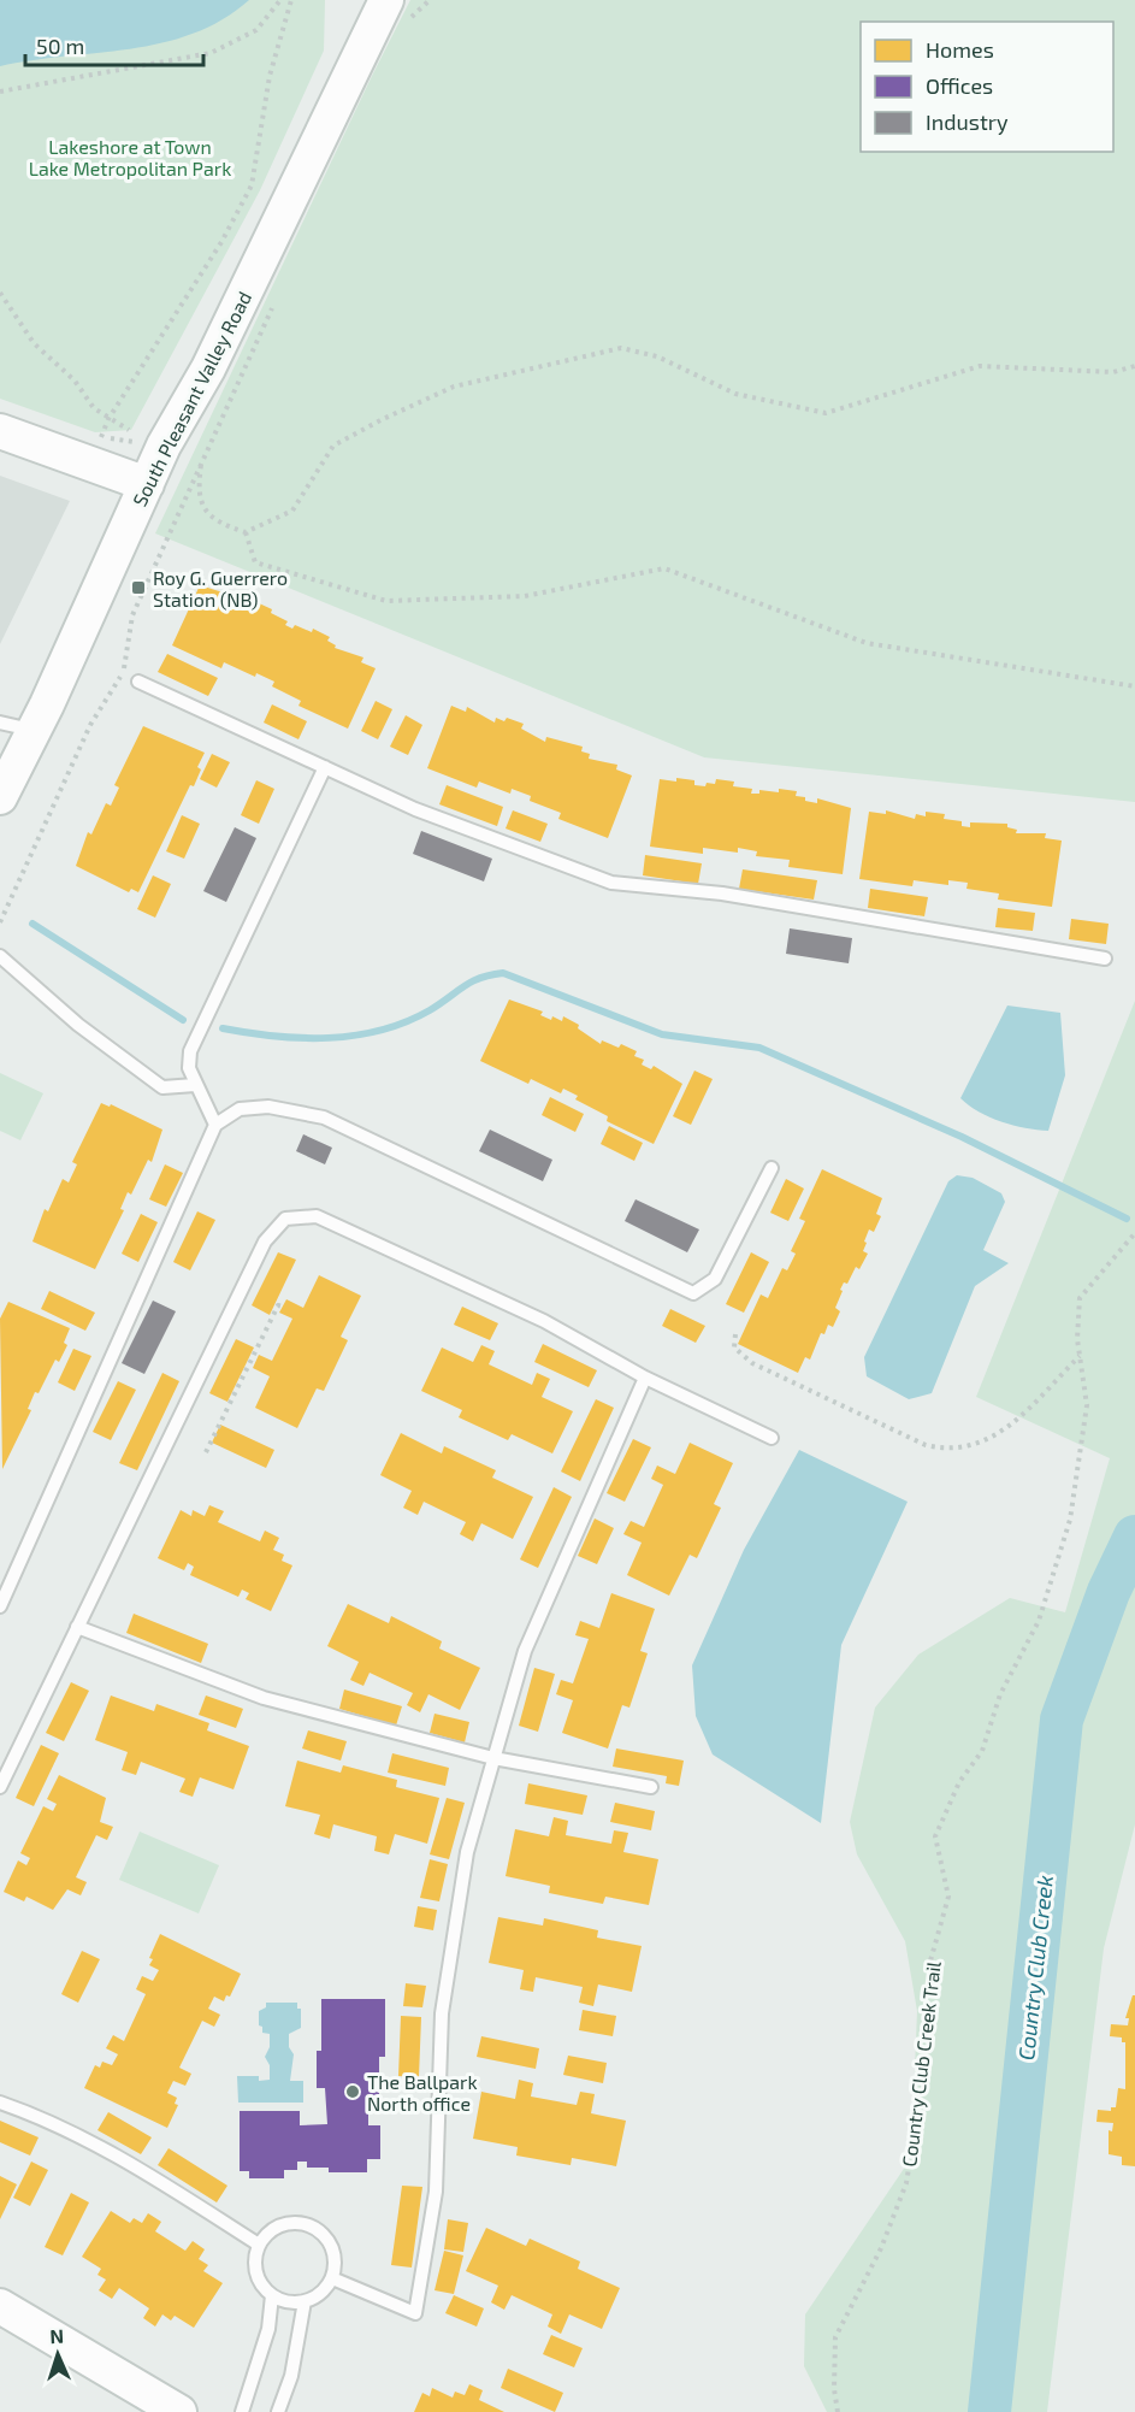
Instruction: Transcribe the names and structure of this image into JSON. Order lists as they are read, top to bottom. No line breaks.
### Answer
{"streets":{"main road":["South Pleasant Valley Road"],"path":["Country Club Creek Trail"]},"water":["Country Club Creek"],"parks":["Lakeshore at Town Lake Metropolitan Park"],"places":{"transit":["Roy G. Guerrero Station (NB)"],"other":["The Ballpark North office"]},"legend":["Homes","Offices","Industry"],"scale_bar":"50 m","north":"top"}
